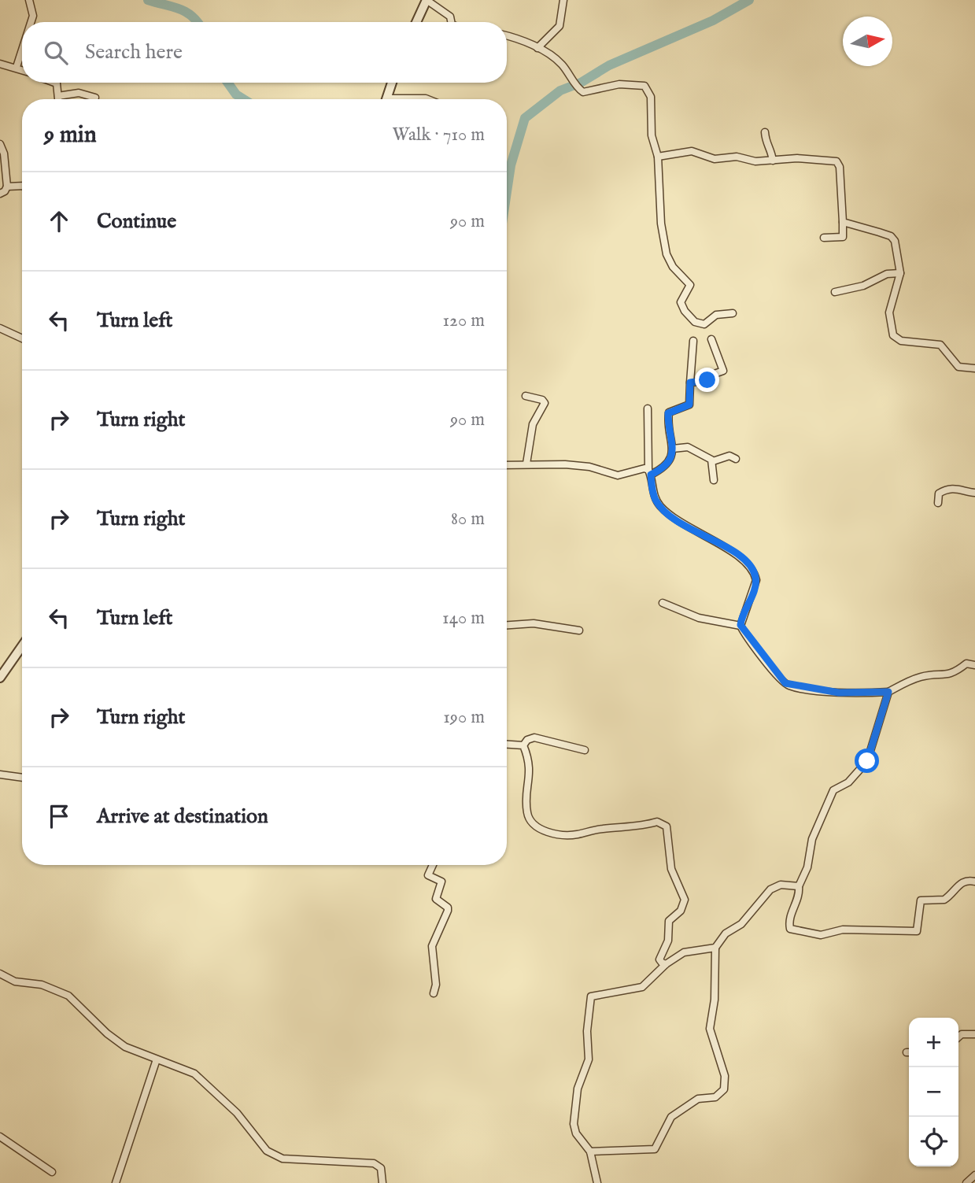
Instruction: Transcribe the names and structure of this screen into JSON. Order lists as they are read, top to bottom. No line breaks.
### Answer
{"north":"right","page":{"search":"Search here","heading":["9 min","Walk · 710 m"],"list":[["Continue","90 m"],["Turn left","120 m"],["Turn right","90 m"],["Turn right","80 m"],["Turn left","140 m"],["Turn right","190 m"],"Arrive at destination"],"map_buttons":["+","−"]}}
